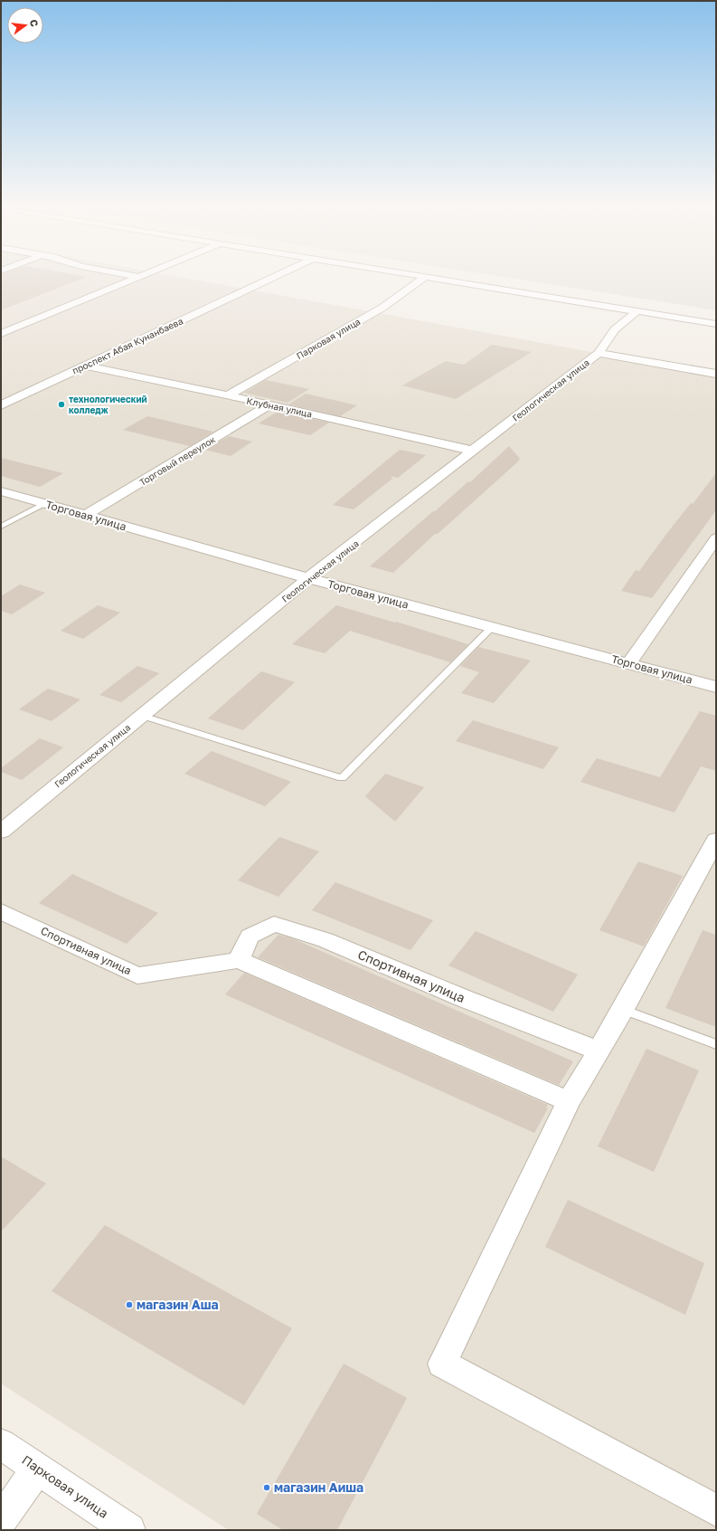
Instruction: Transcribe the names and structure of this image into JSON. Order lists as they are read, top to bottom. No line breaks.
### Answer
{"streets":{"street":["Парковая улица","проспект Абая Кунанбаева","Геологическая улица","Клубная улица","Торговый переулок","Торговая улица","Спортивная улица"]},"crossings":[["Парковая улица","Клубная улица"],["проспект Абая Кунанбаева","Клубная улица"],["Геологическая улица","Клубная улица"],["Геологическая улица","Торговая улица"],["Клубная улица","Торговый переулок"],["Торговый переулок","Торговая улица"]],"places":["технологический колледж","магазин Аша","магазин Аиша"],"north":"right"}
